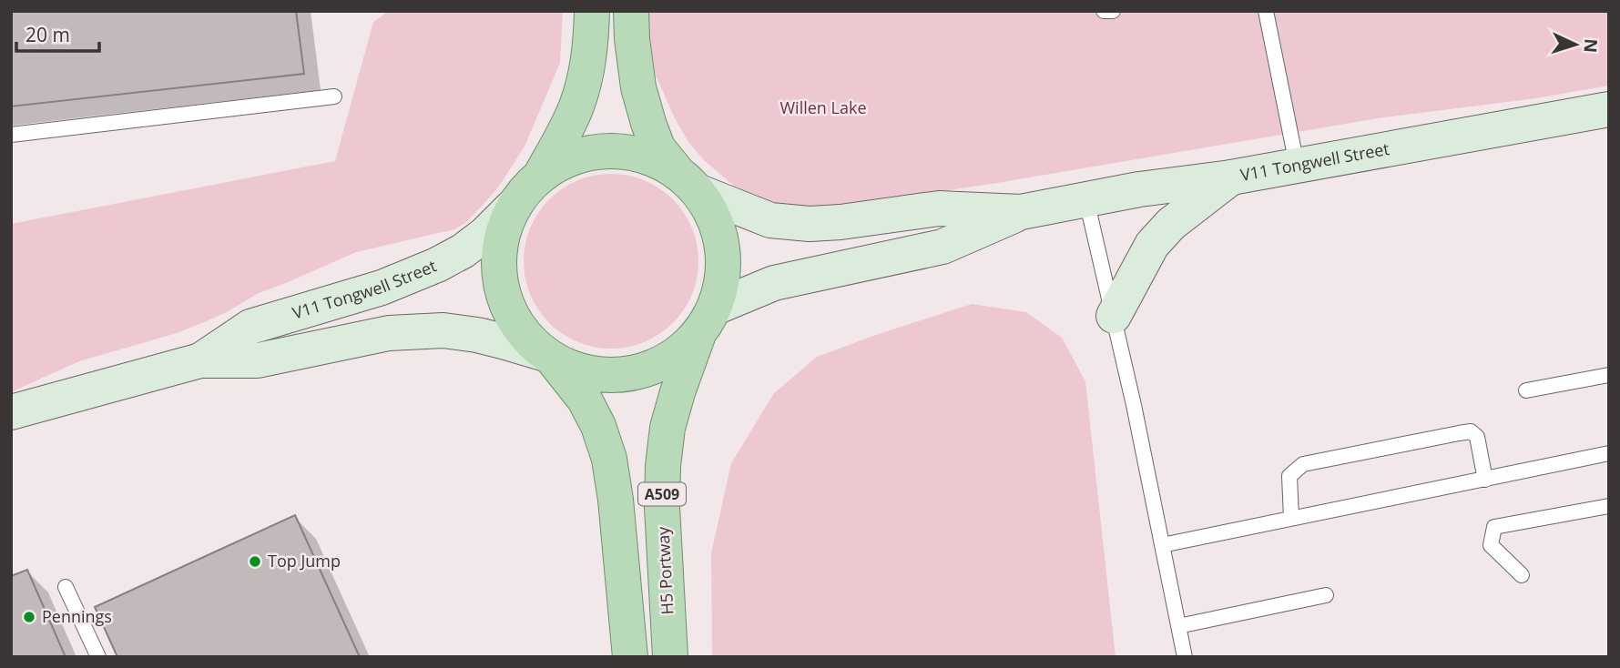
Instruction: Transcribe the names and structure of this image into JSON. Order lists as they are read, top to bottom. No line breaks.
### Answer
{"streets":{"main road":["A509","H5 Portway"],"street":["V11 Tongwell Street"]},"crossings":[["V11 Tongwell Street","A509"],["V11 Tongwell Street","H5 Portway"],["A509","H5 Portway"]],"parks":["Willen Lake"],"places":["Top Jump","Pennings"],"scale_bar":"20 m","north":"right"}
